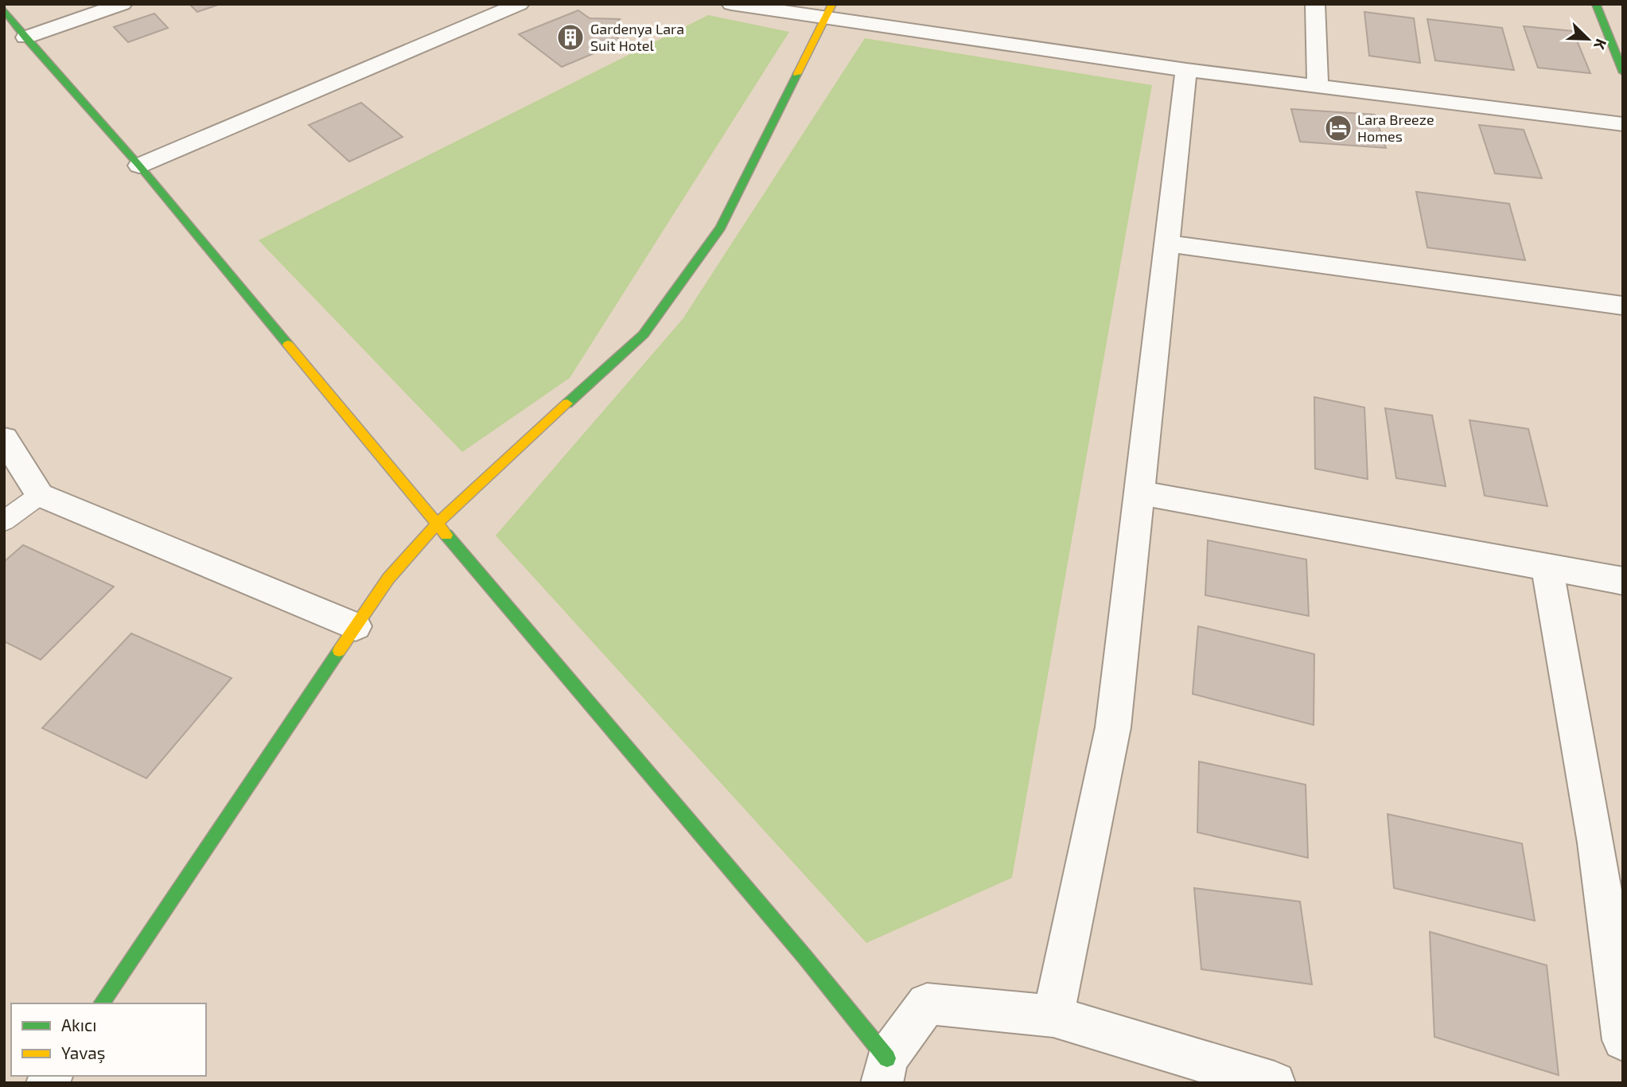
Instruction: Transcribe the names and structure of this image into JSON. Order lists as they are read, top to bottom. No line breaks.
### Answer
{"places":{"building":["Gardenya Lara Suit Hotel"],"hotel":["Lara Breeze Homes"]},"legend":["Akıcı","Yavaş"],"north":"bottom right"}
